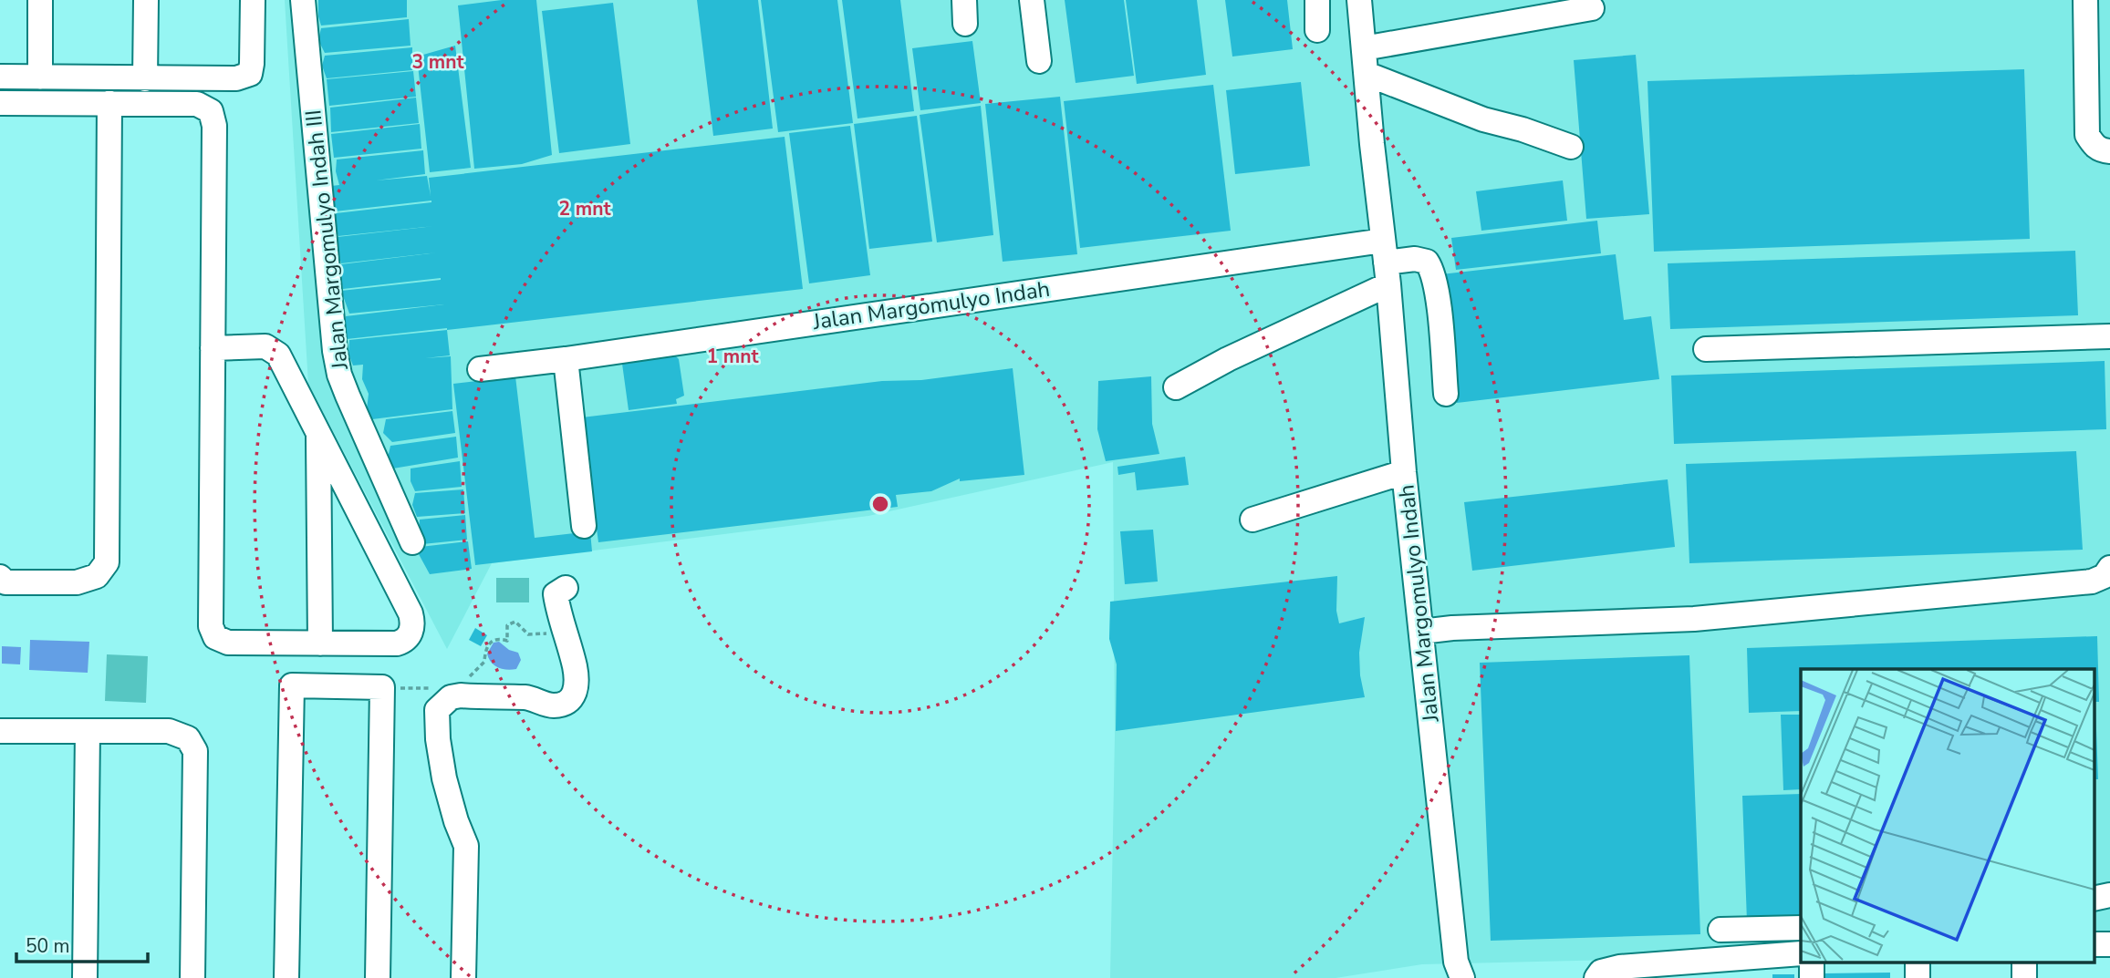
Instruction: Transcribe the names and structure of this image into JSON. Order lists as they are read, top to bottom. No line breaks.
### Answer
{"streets":{"street":["Jalan Margomulyo Indah III","Jalan Margomulyo Indah"]},"scale_bar":"50 m","rings":["3 mnt","2 mnt","1 mnt"]}
